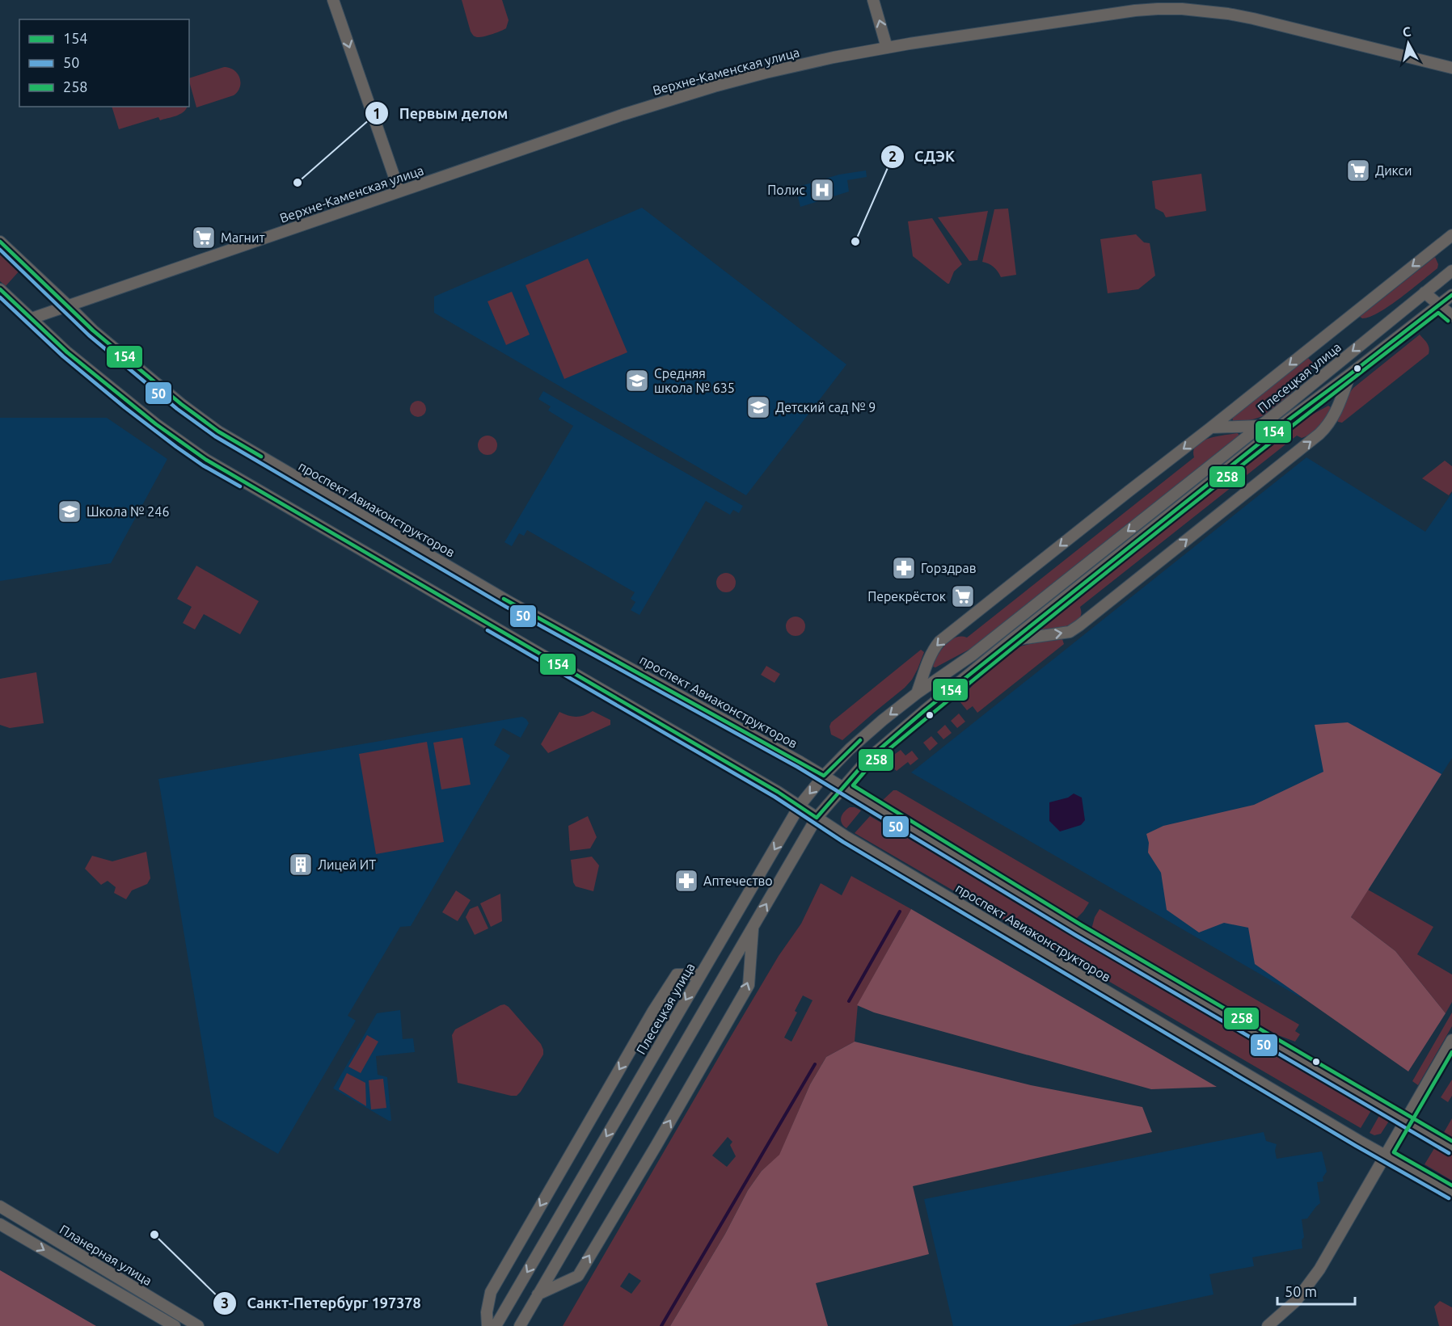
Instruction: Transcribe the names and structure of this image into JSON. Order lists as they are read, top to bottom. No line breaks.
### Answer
{"streets":{"street":["Верхне-Каменская улица","Плесецкая улица","проспект Авиаконструкторов","Планерная улица"]},"crossings":[["Верхне-Каменская улица","проспект Авиаконструкторов"],["Плесецкая улица","проспект Авиаконструкторов"]],"places":{"supermarket":["Дикси","Магнит","Перекрёсток"],"other":["Первым делом","СДЭК","Санкт-Петербург 197378"],"hospital":["Полис"],"school or university":["Средняя школа № 635","Детский сад № 9","Школа № 246"],"pharmacy":["Горздрав","Аптечество"],"building":["Лицей ИТ"]},"lines":["transit line 154","transit line 50","transit line 258"],"legend":["154","50","258"],"scale_bar":"50 m","north":"top"}
